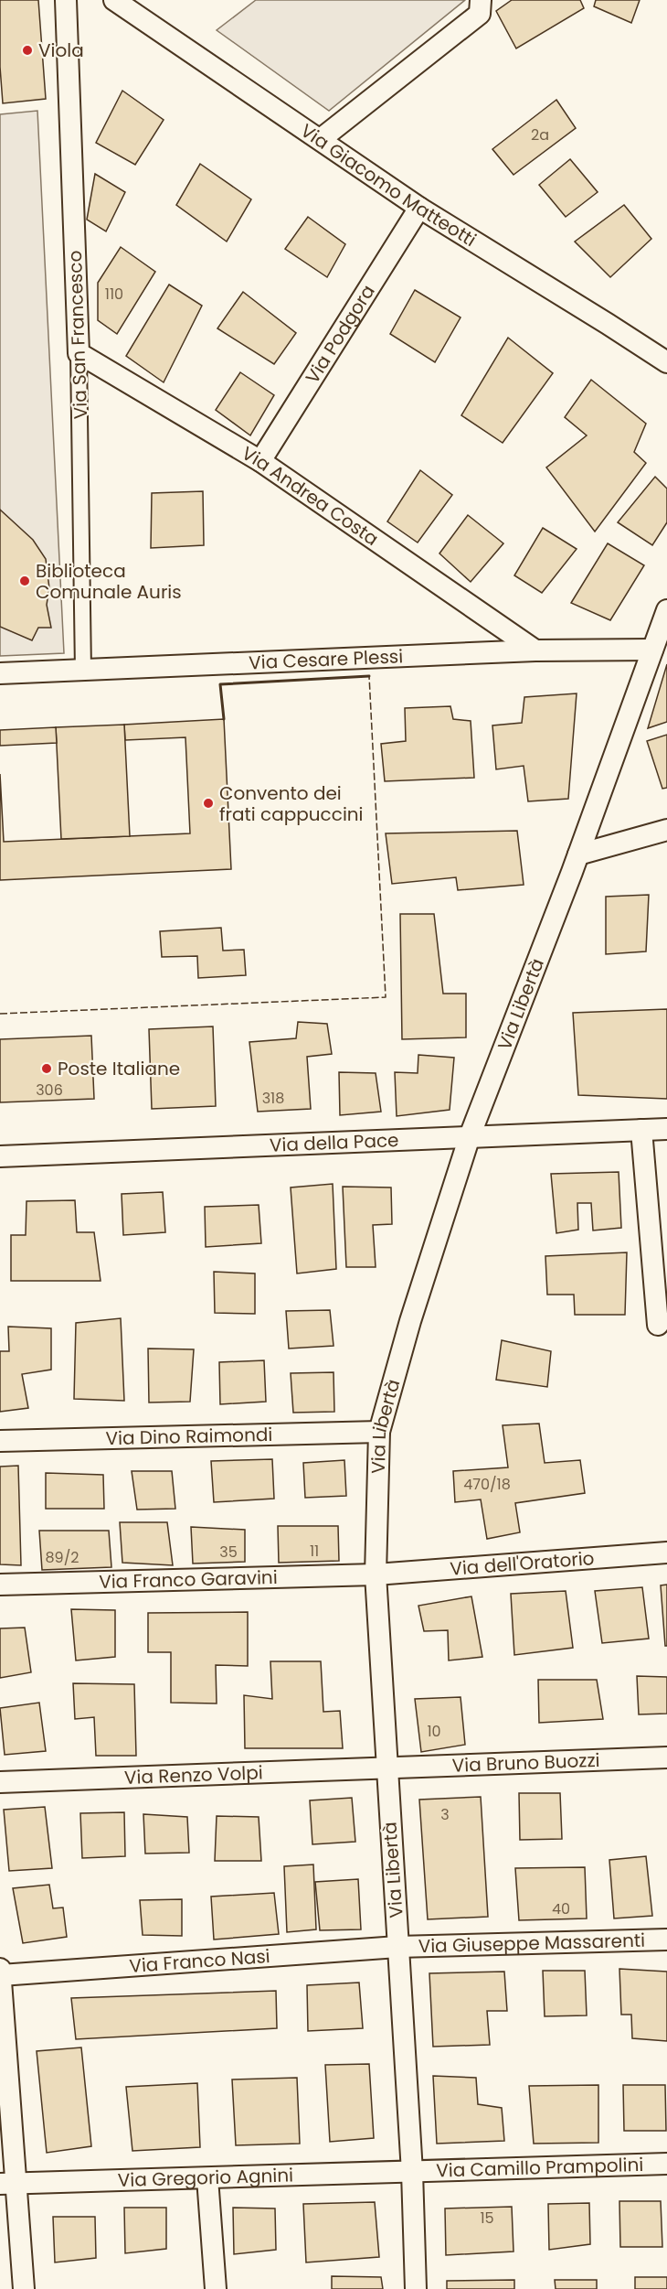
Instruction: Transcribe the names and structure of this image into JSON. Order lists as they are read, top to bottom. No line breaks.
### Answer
{"streets":{"street":["Via Giacomo Matteotti","Via Podgora","Via San Francesco","Via Andrea Costa","Via Cesare Plessi","Via Libertà","Via della Pace","Via Dino Raimondi","Via dell'Oratorio","Via Franco Garavini","Via Bruno Buozzi","Via Renzo Volpi","Via Giuseppe Massarenti","Via Franco Nasi","Via Camillo Prampolini","Via Gregorio Agnini"]},"crossings":[["Via Giacomo Matteotti","Via Podgora"],["Via Podgora","Via Andrea Costa"],["Via San Francesco","Via Andrea Costa"],["Via San Francesco","Via Cesare Plessi"],["Via Andrea Costa","Via Cesare Plessi"],["Via Cesare Plessi","Via Libertà"],["Via Libertà","Via della Pace"],["Via Libertà","Via Dino Raimondi"],["Via Libertà","Via dell'Oratorio"],["Via Libertà","Via Franco Garavini"],["Via Libertà","Via Bruno Buozzi"],["Via Libertà","Via Renzo Volpi"],["Via Libertà","Via Giuseppe Massarenti"],["Via Libertà","Via Franco Nasi"],["Via Libertà","Via Camillo Prampolini"],["Via Libertà","Via Gregorio Agnini"],["Via dell'Oratorio","Via Franco Garavini"],["Via Bruno Buozzi","Via Renzo Volpi"],["Via Giuseppe Massarenti","Via Franco Nasi"],["Via Camillo Prampolini","Via Gregorio Agnini"]],"places":["Viola","Biblioteca Comunale Auris","Convento dei frati cappuccini","Poste Italiane"],"house_numbers":["2a","110","306","318","470/18","11","35","89/2","10","3","40","15"]}
